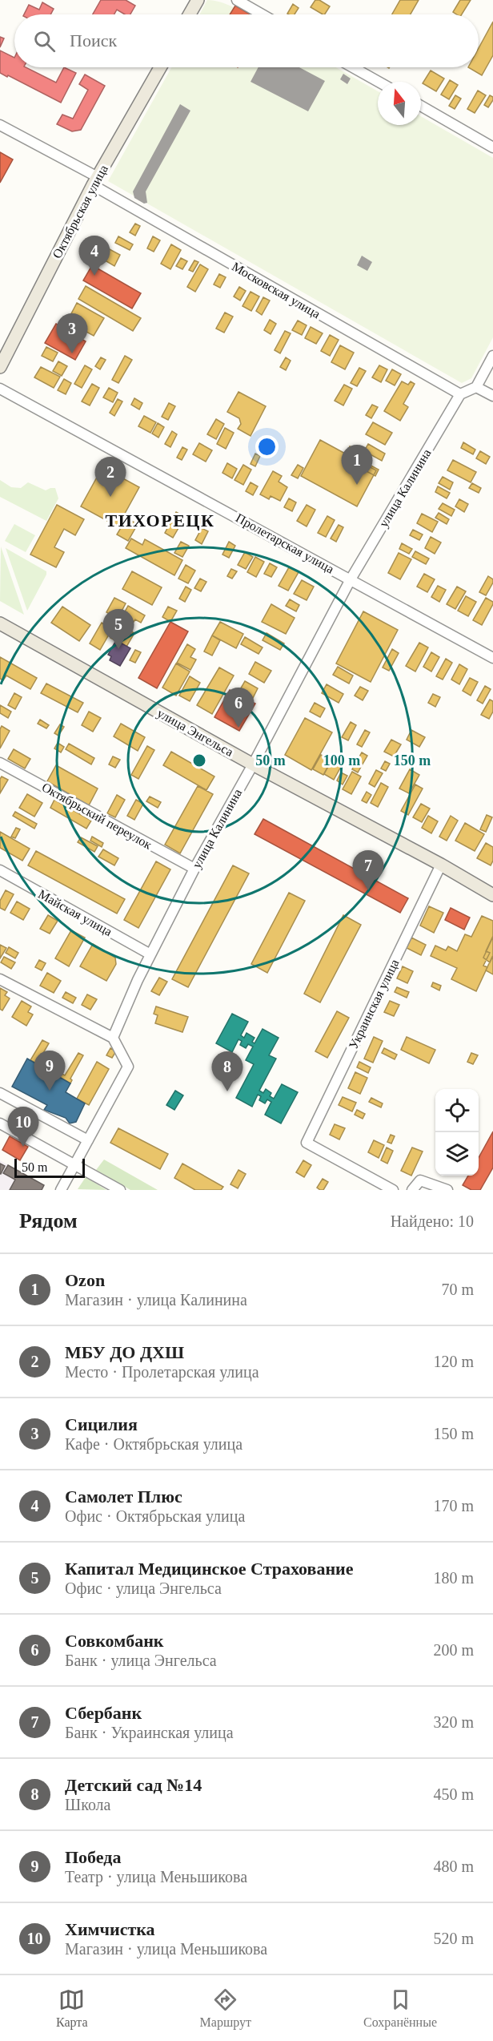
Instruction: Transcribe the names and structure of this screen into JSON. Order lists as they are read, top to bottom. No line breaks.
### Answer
{"streets":{"main road":["Октябрьская улица","улица Энгельса"],"street":["Московская улица","улица Калинина","Пролетарская улица","Октябрьский переулок","Майская улица","Украинская улица"]},"crossings":[["Октябрьская улица","Московская улица"],["Московская улица","улица Калинина"],["улица Калинина","Пролетарская улица"],["улица Калинина","улица Энгельса"],["улица Калинина","Октябрьский переулок"],["улица Калинина","Майская улица"],["улица Энгельса","Украинская улица"]],"districts":["ТИХОРЕЦК"],"scale_bar":"50 m","north":"top","page":{"search":"Поиск","pins":["4","3","1","2","5","6","7","9","8","10"],"scale":"50 m","heading":["Рядом","Найдено: 10"],"list":[{"mark":"1","name":"Ozon","note":"Магазин · улица Калинина","value":"70 m"},{"mark":"2","name":"МБУ ДО ДХШ","note":"Место · Пролетарская улица","value":"120 m"},{"mark":"3","name":"Сицилия","note":"Кафе · Октябрьская улица","value":"150 m"},{"mark":"4","name":"Самолет Плюс","note":"Офис · Октябрьская улица","value":"170 m"},{"mark":"5","name":"Капитал Медицинское Страхование","note":"Офис · улица Энгельса","value":"180 m"},{"mark":"6","name":"Совкомбанк","note":"Банк · улица Энгельса","value":"200 m"},{"mark":"7","name":"Сбербанк","note":"Банк · Украинская улица","value":"320 m"},{"mark":"8","name":"Детский сад №14","note":"Школа","value":"450 m"},{"mark":"9","name":"Победа","note":"Театр · улица Меньшикова","value":"480 m"},{"mark":"10","name":"Химчистка","note":"Магазин · улица Меньшикова","value":"520 m"}],"nav":["Карта","Маршрут","Сохранённые"]},"rings":["50 m","100 m","150 m"]}
